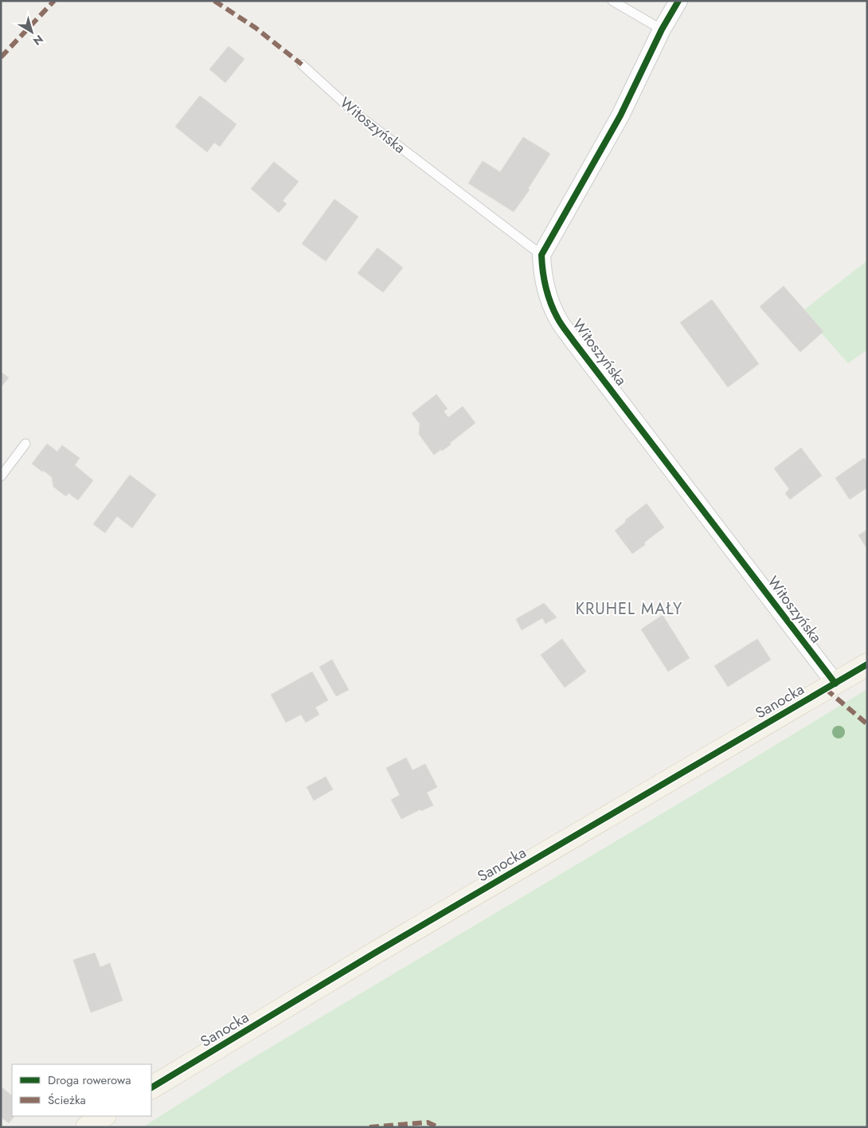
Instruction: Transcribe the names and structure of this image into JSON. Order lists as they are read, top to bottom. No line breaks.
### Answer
{"streets":{"main road":["Sanocka"],"street":["Witoszyńska"]},"crossings":[["Witoszyńska","Sanocka"]],"districts":["KRUHEL MAŁY"],"legend":["Droga rowerowa","Ścieżka"],"north":"bottom right"}
